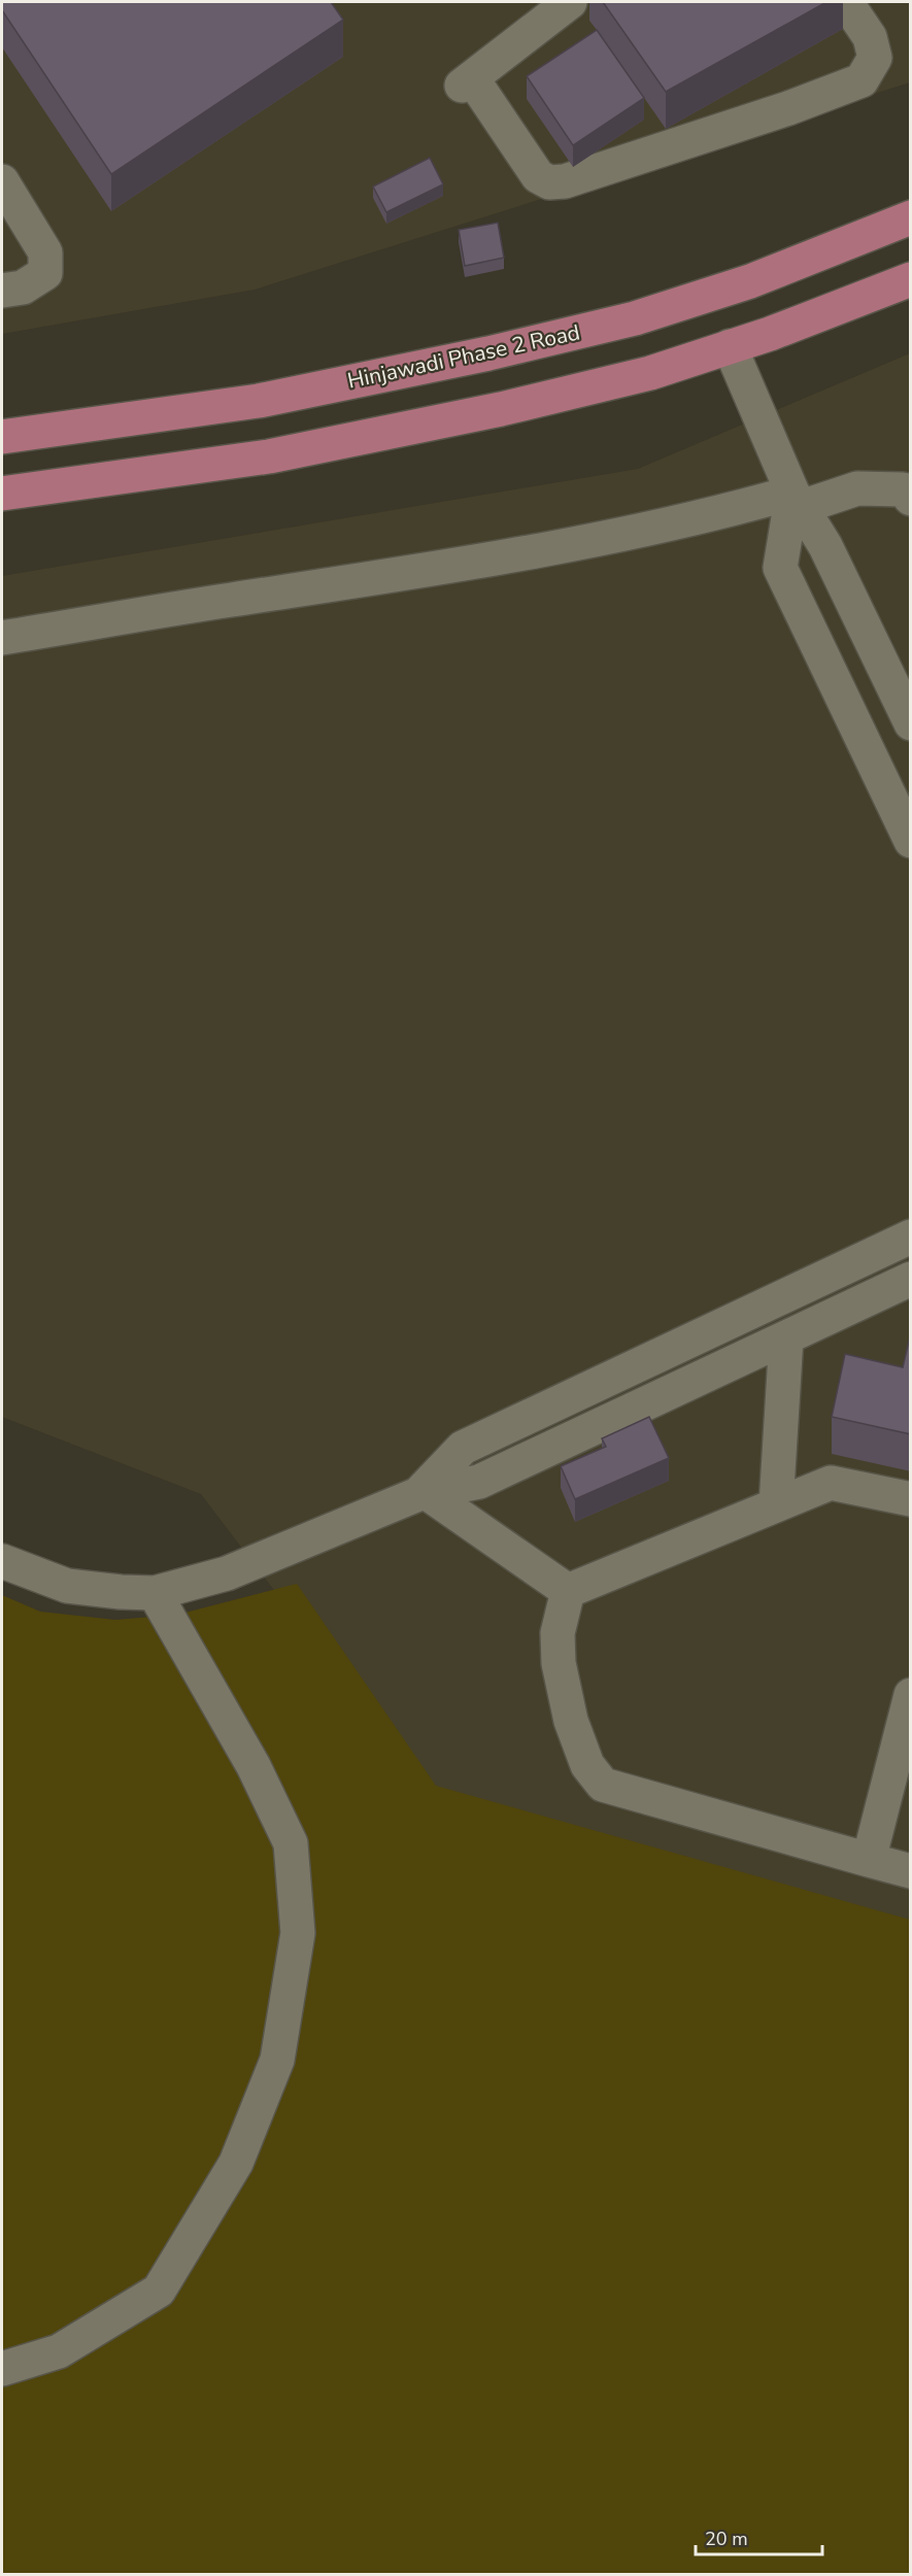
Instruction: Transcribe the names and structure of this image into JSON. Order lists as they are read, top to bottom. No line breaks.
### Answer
{"streets":{"main road":["Hinjawadi Phase 2 Road"]},"scale_bar":"20 m"}
